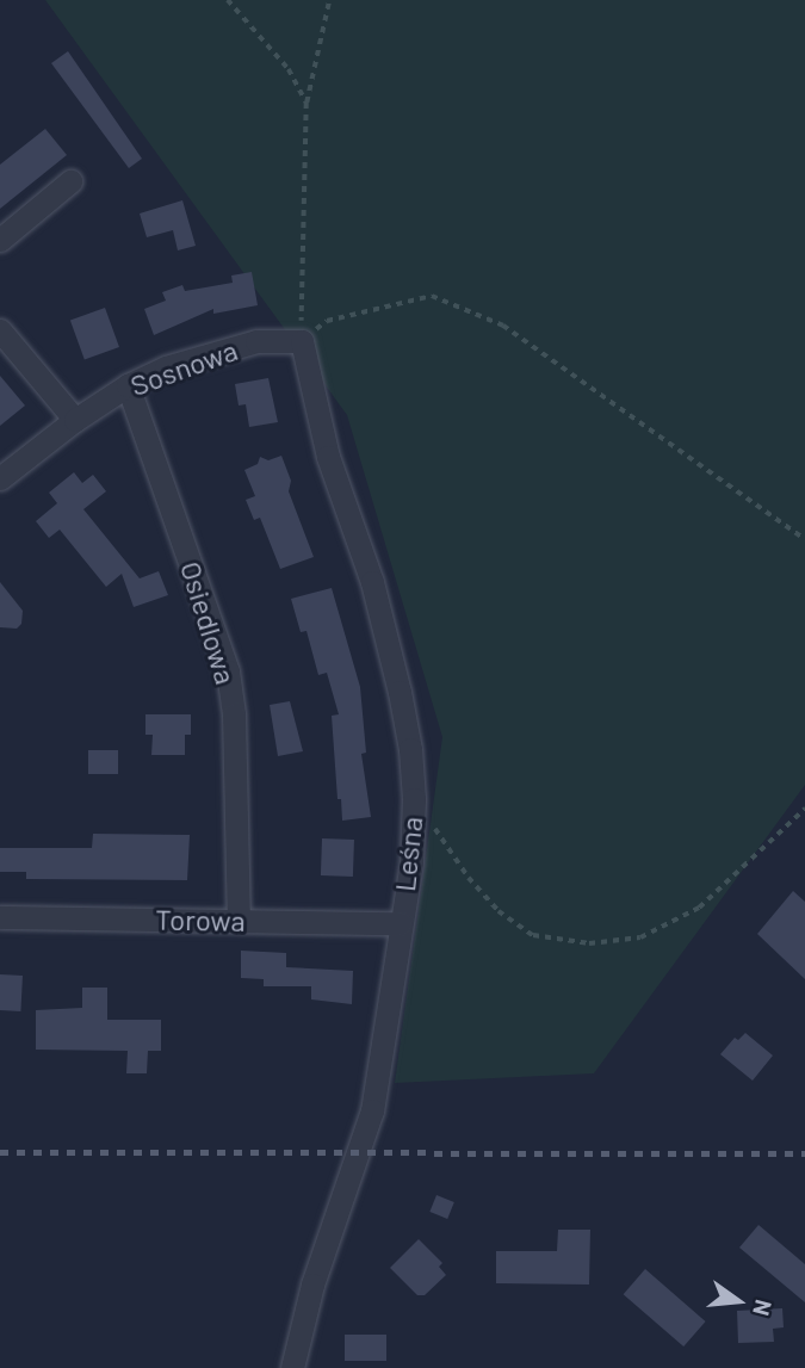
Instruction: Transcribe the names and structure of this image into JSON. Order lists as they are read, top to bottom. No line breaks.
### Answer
{"streets":{"street":["Sosnowa","Osiedlowa","Leśna","Torowa"]},"crossings":[["Sosnowa","Osiedlowa"],["Sosnowa","Leśna"],["Osiedlowa","Torowa"],["Leśna","Torowa"]],"north":"right"}
